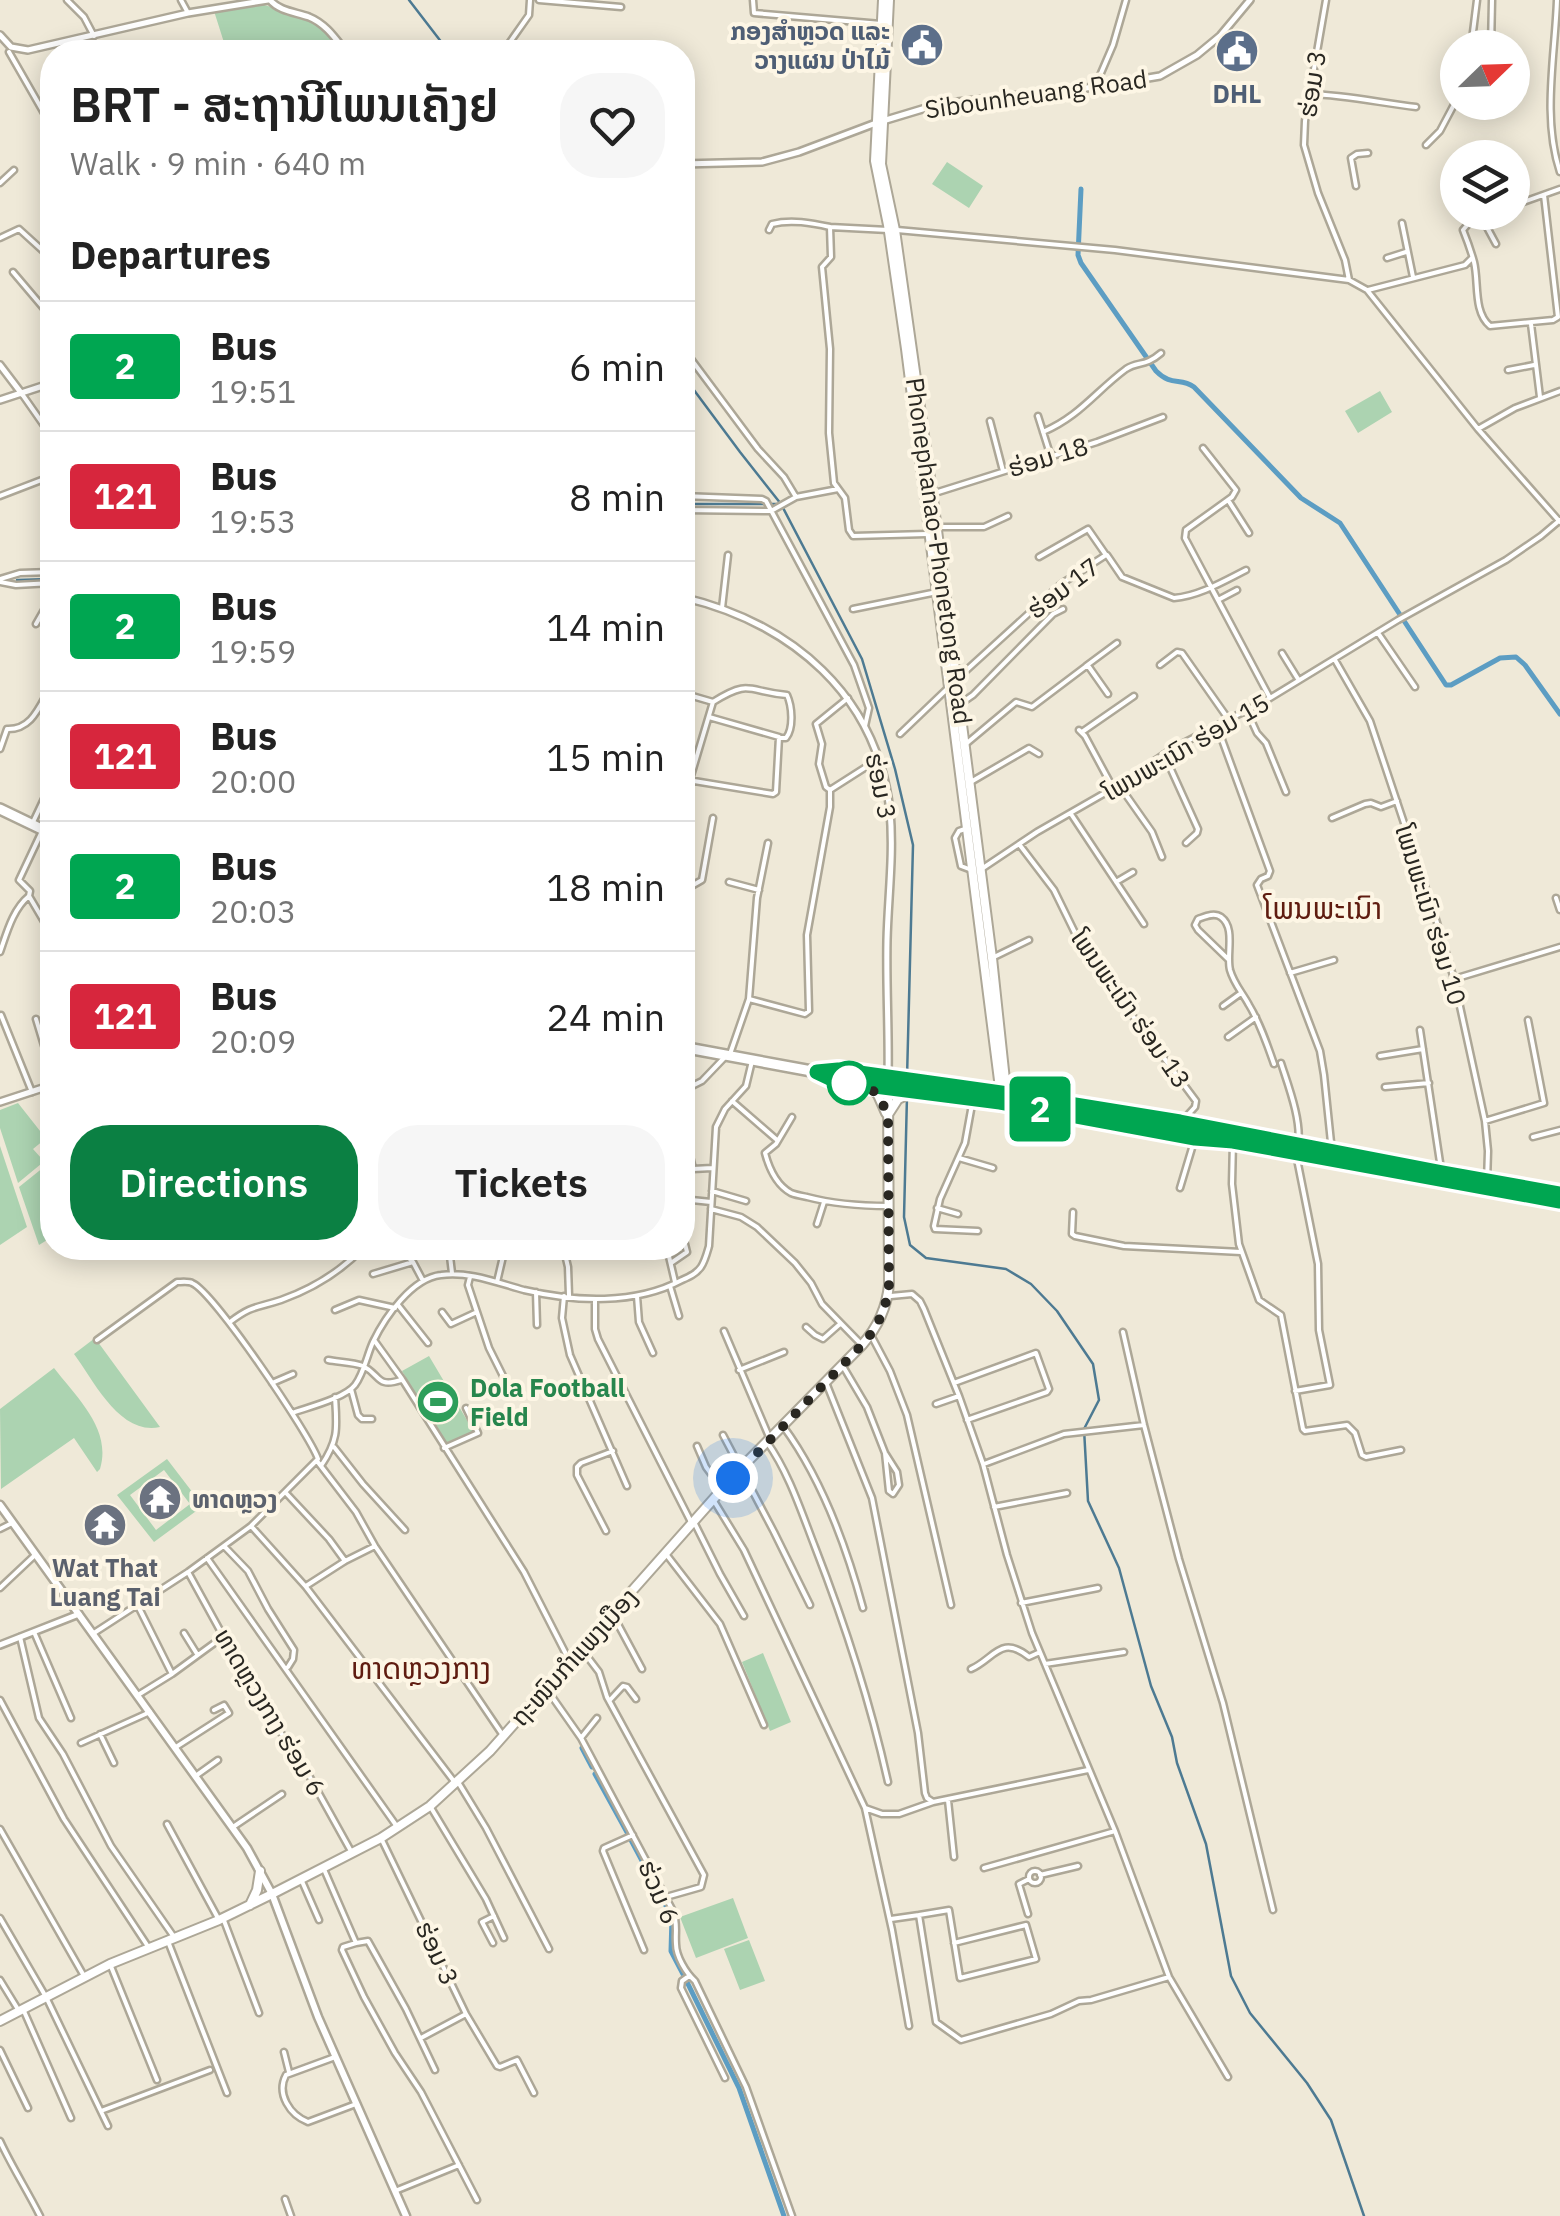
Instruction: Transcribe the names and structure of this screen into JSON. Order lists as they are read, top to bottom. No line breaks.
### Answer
{"streets":{"main road":["Phonephanao-Phonetong Road","ຖະໜົນກຳແພງເມືອງ"],"street":["ຮ່ອມ 3","Sibounheuang Road","ຮ່ອມ 18","ຮ່ອມ 17","ໂພນພະເນົາ ຮ່ອມ 15","ໂພນພະເນົາ ຮ່ອມ 10","ໂພນພະເນົາ ຮ່ອມ 13","ທາດຫຼວງກາງ ຮ່ອມ 6","ຮ່ວມ 6"]},"crossings":[["ຮ່ອມ 3","ຖະໜົນກຳແພງເມືອງ"],["Sibounheuang Road","Phonephanao-Phonetong Road"],["ຮ່ອມ 18","Phonephanao-Phonetong Road"],["Phonephanao-Phonetong Road","ຮ່ອມ 17"],["Phonephanao-Phonetong Road","ໂພນພະເນົາ ຮ່ອມ 15"],["ໂພນພະເນົາ ຮ່ອມ 15","ໂພນພະເນົາ ຮ່ອມ 10"],["ໂພນພະເນົາ ຮ່ອມ 15","ໂພນພະເນົາ ຮ່ອມ 13"],["ຖະໜົນກຳແພງເມືອງ","ທາດຫຼວງກາງ ຮ່ອມ 6"],["ຖະໜົນກຳແພງເມືອງ","ຮ່ວມ 6"]],"districts":["ໂພນພະເນົາ","ທາດຫຼວງກາງ"],"places":{"public building":["ກອງສໍາຫຼວດ ແລະ ວາງແຜນ ປ່າໄມ້","DHL"],"sports":["Dola Football Field"],"temple":["ທາດຫຼວງ","Wat That Luang Tai"]},"lines":["bus line 2"],"north":"top right","page":{"on_map":"2","heading":[["BRT - ສະຖານີໂພນເຄັງຢ","Walk · 9 min · 640 m"],"Departures"],"list":[{"mark":"2","name":"Bus","note":"19:51","value":"6 min"},{"mark":"121","name":"Bus","note":"19:53","value":"8 min"},{"mark":"2","name":"Bus","note":"19:59","value":"14 min"},{"mark":"121","name":"Bus","note":"20:00","value":"15 min"},{"mark":"2","name":"Bus","note":"20:03","value":"18 min"},{"mark":"121","name":"Bus","note":"20:09","value":"24 min"}],"buttons":["Directions","Tickets"]}}
